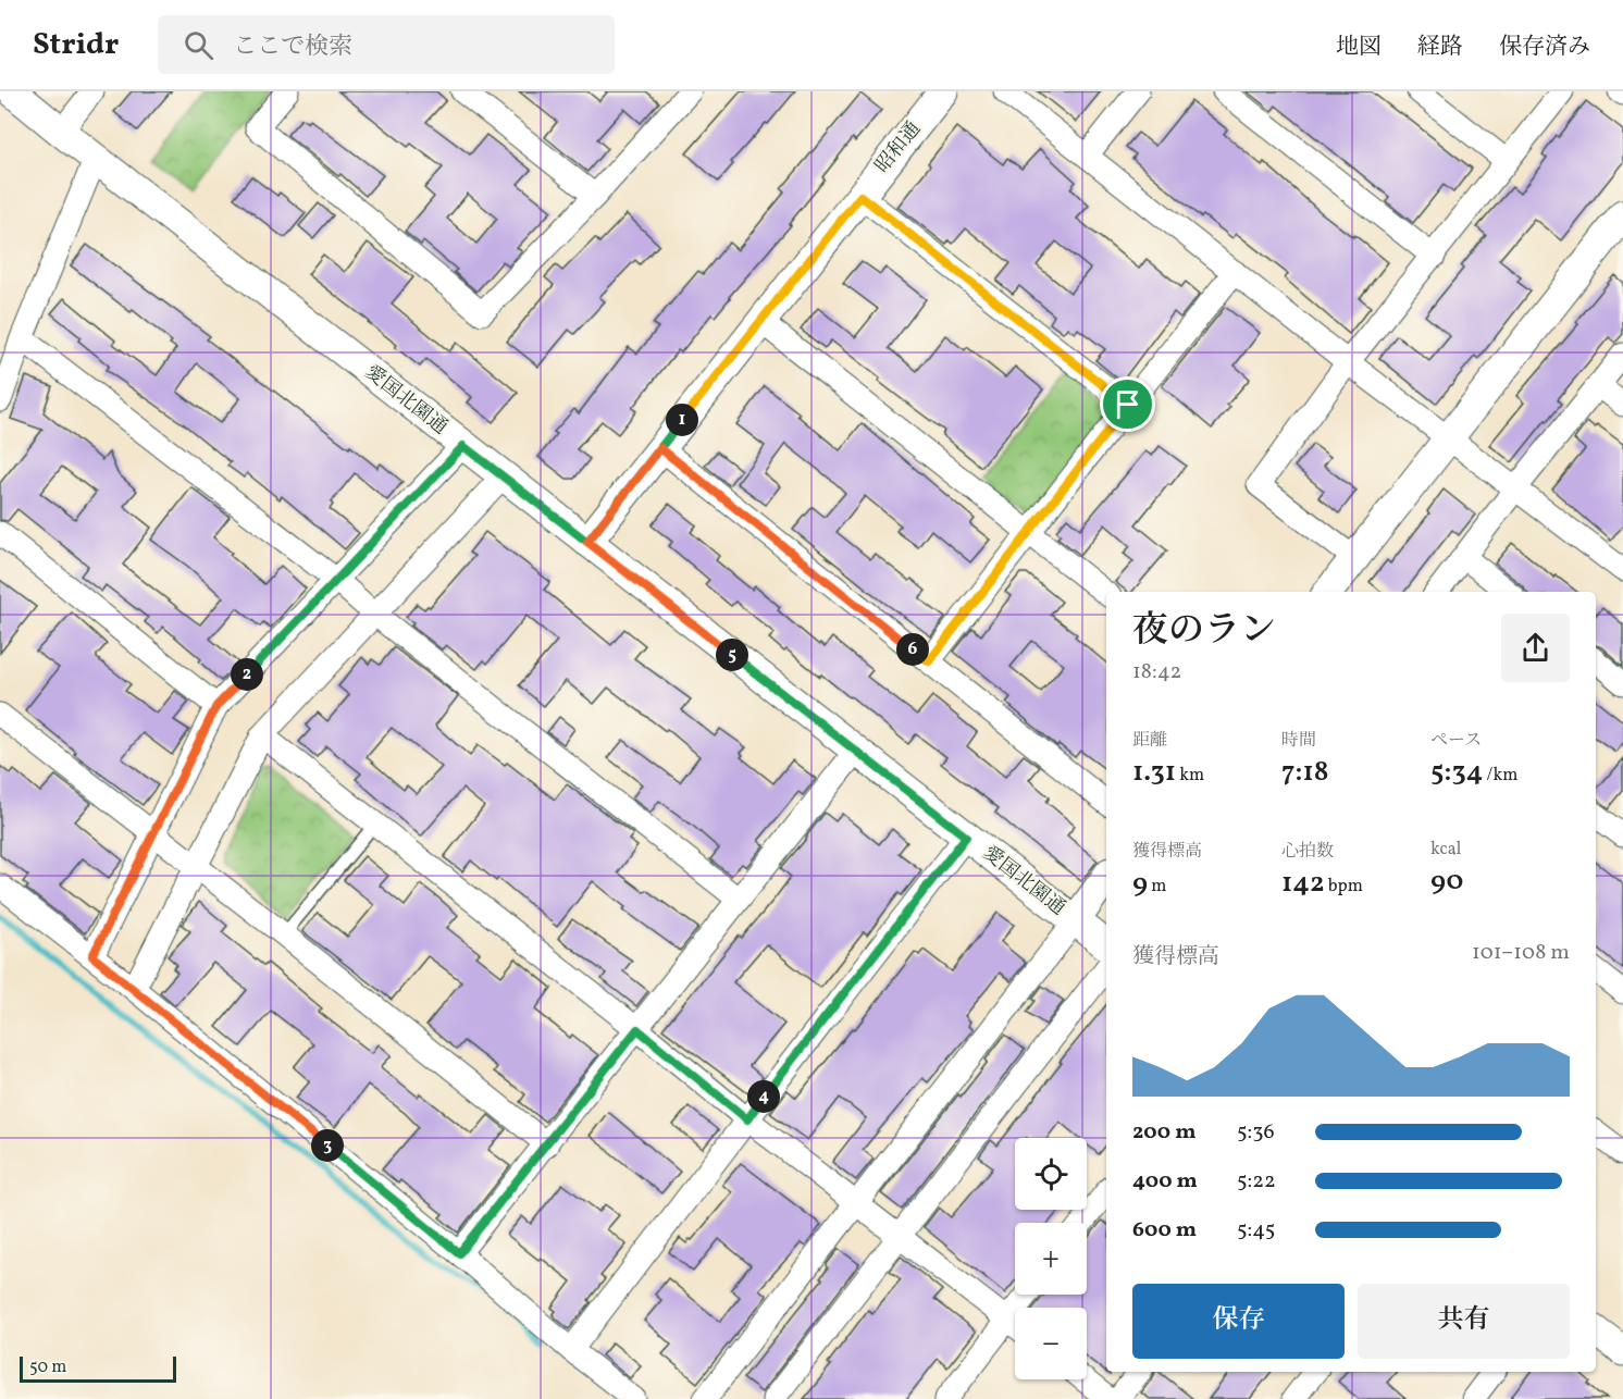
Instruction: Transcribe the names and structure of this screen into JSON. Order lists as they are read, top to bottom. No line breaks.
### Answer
{"streets":{"street":["昭和通","愛国北園通"]},"crossings":[["昭和通","愛国北園通"]],"scale_bar":"50 m","page":{"header":"Stridr","search":"ここで検索","nav":["地図","経路","保存済み"],"pins":["1","6","5","2","4","3"],"heading":["夜のラン","18:42"],"stats":[["距離","1.31 km"],["時間","7:18"],["ペース","5:34 /km"],["獲得標高","9 m"],["心拍数","142 bpm"],["kcal","90"]],"chart":["獲得標高","101–108 m"],"list":[{"name":"200 m","note":"5:36"},{"name":"400 m","note":"5:22"},{"name":"600 m","note":"5:45"}],"map_buttons":["+","−"],"buttons":["保存","共有"],"scale":"50 m"}}
